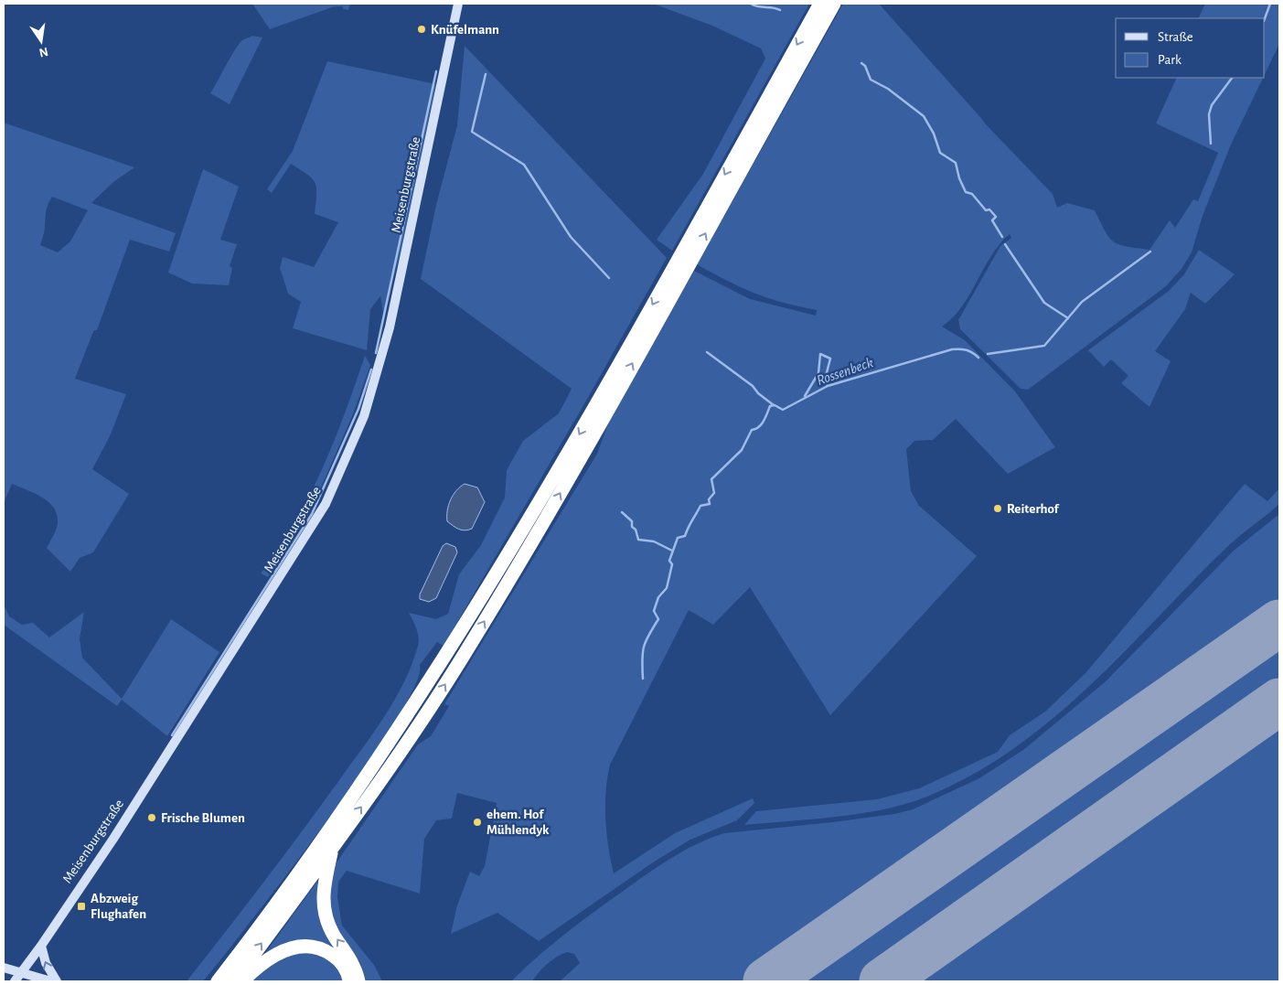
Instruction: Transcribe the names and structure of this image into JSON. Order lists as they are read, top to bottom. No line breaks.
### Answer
{"streets":{"main road":["Meisenburgstraße"]},"water":["Rossenbeck"],"places":{"other":["Knüfelmann","Reiterhof","Frische Blumen","ehem. Hof Mühlendyk"],"transit":["Abzweig Flughafen"]},"legend":["Straße","Park"],"north":"bottom"}
